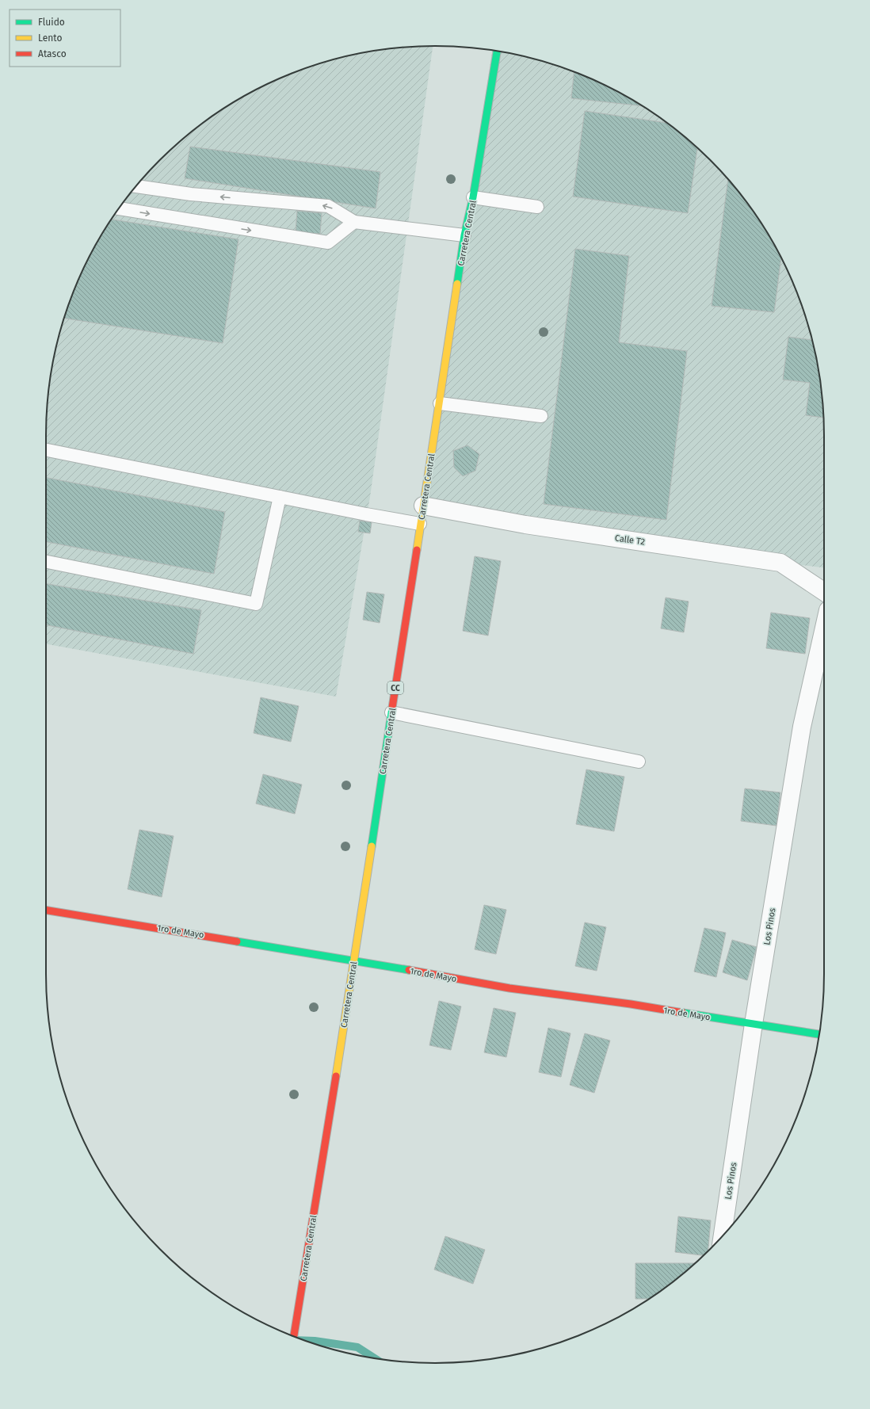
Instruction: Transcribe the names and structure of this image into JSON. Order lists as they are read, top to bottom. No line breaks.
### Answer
{"streets":{"main road":["Carretera Central","CC","1ro de Mayo"],"street":["Calle T2","Los Pinos"]},"crossings":[["Carretera Central","Calle T2"],["Carretera Central","1ro de Mayo"],["Los Pinos","1ro de Mayo"]],"legend":["Fluido","Lento","Atasco"]}
